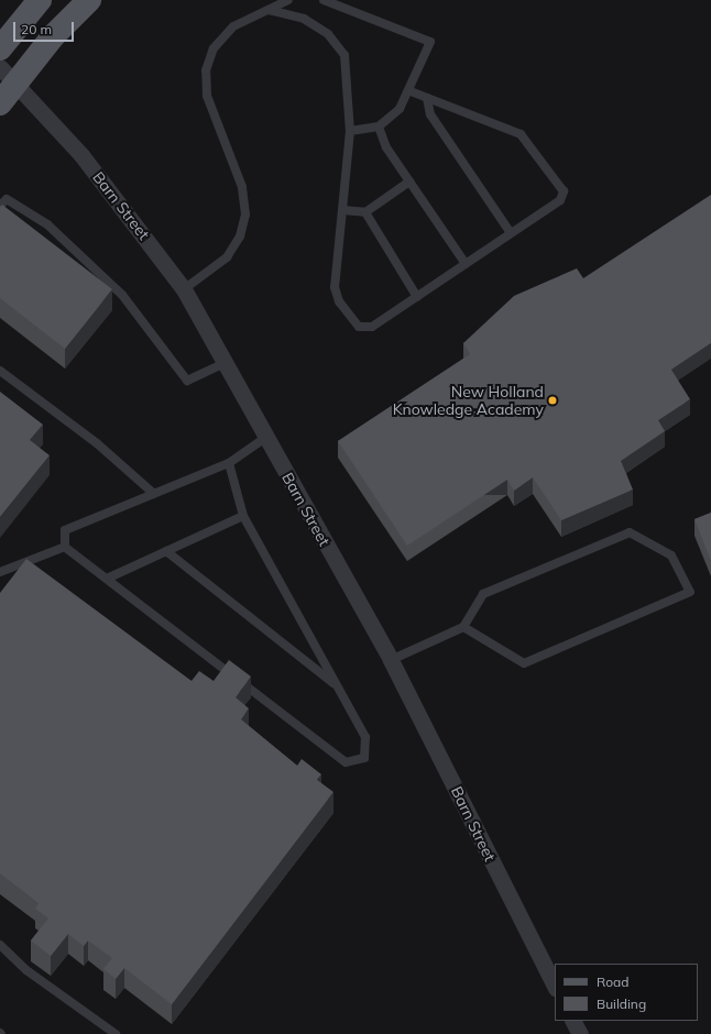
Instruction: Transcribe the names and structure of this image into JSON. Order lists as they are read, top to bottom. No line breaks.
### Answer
{"streets":{"street":["Barn Street"]},"places":["New Holland Knowledge Academy"],"legend":["Road","Building"],"scale_bar":"20 m"}
